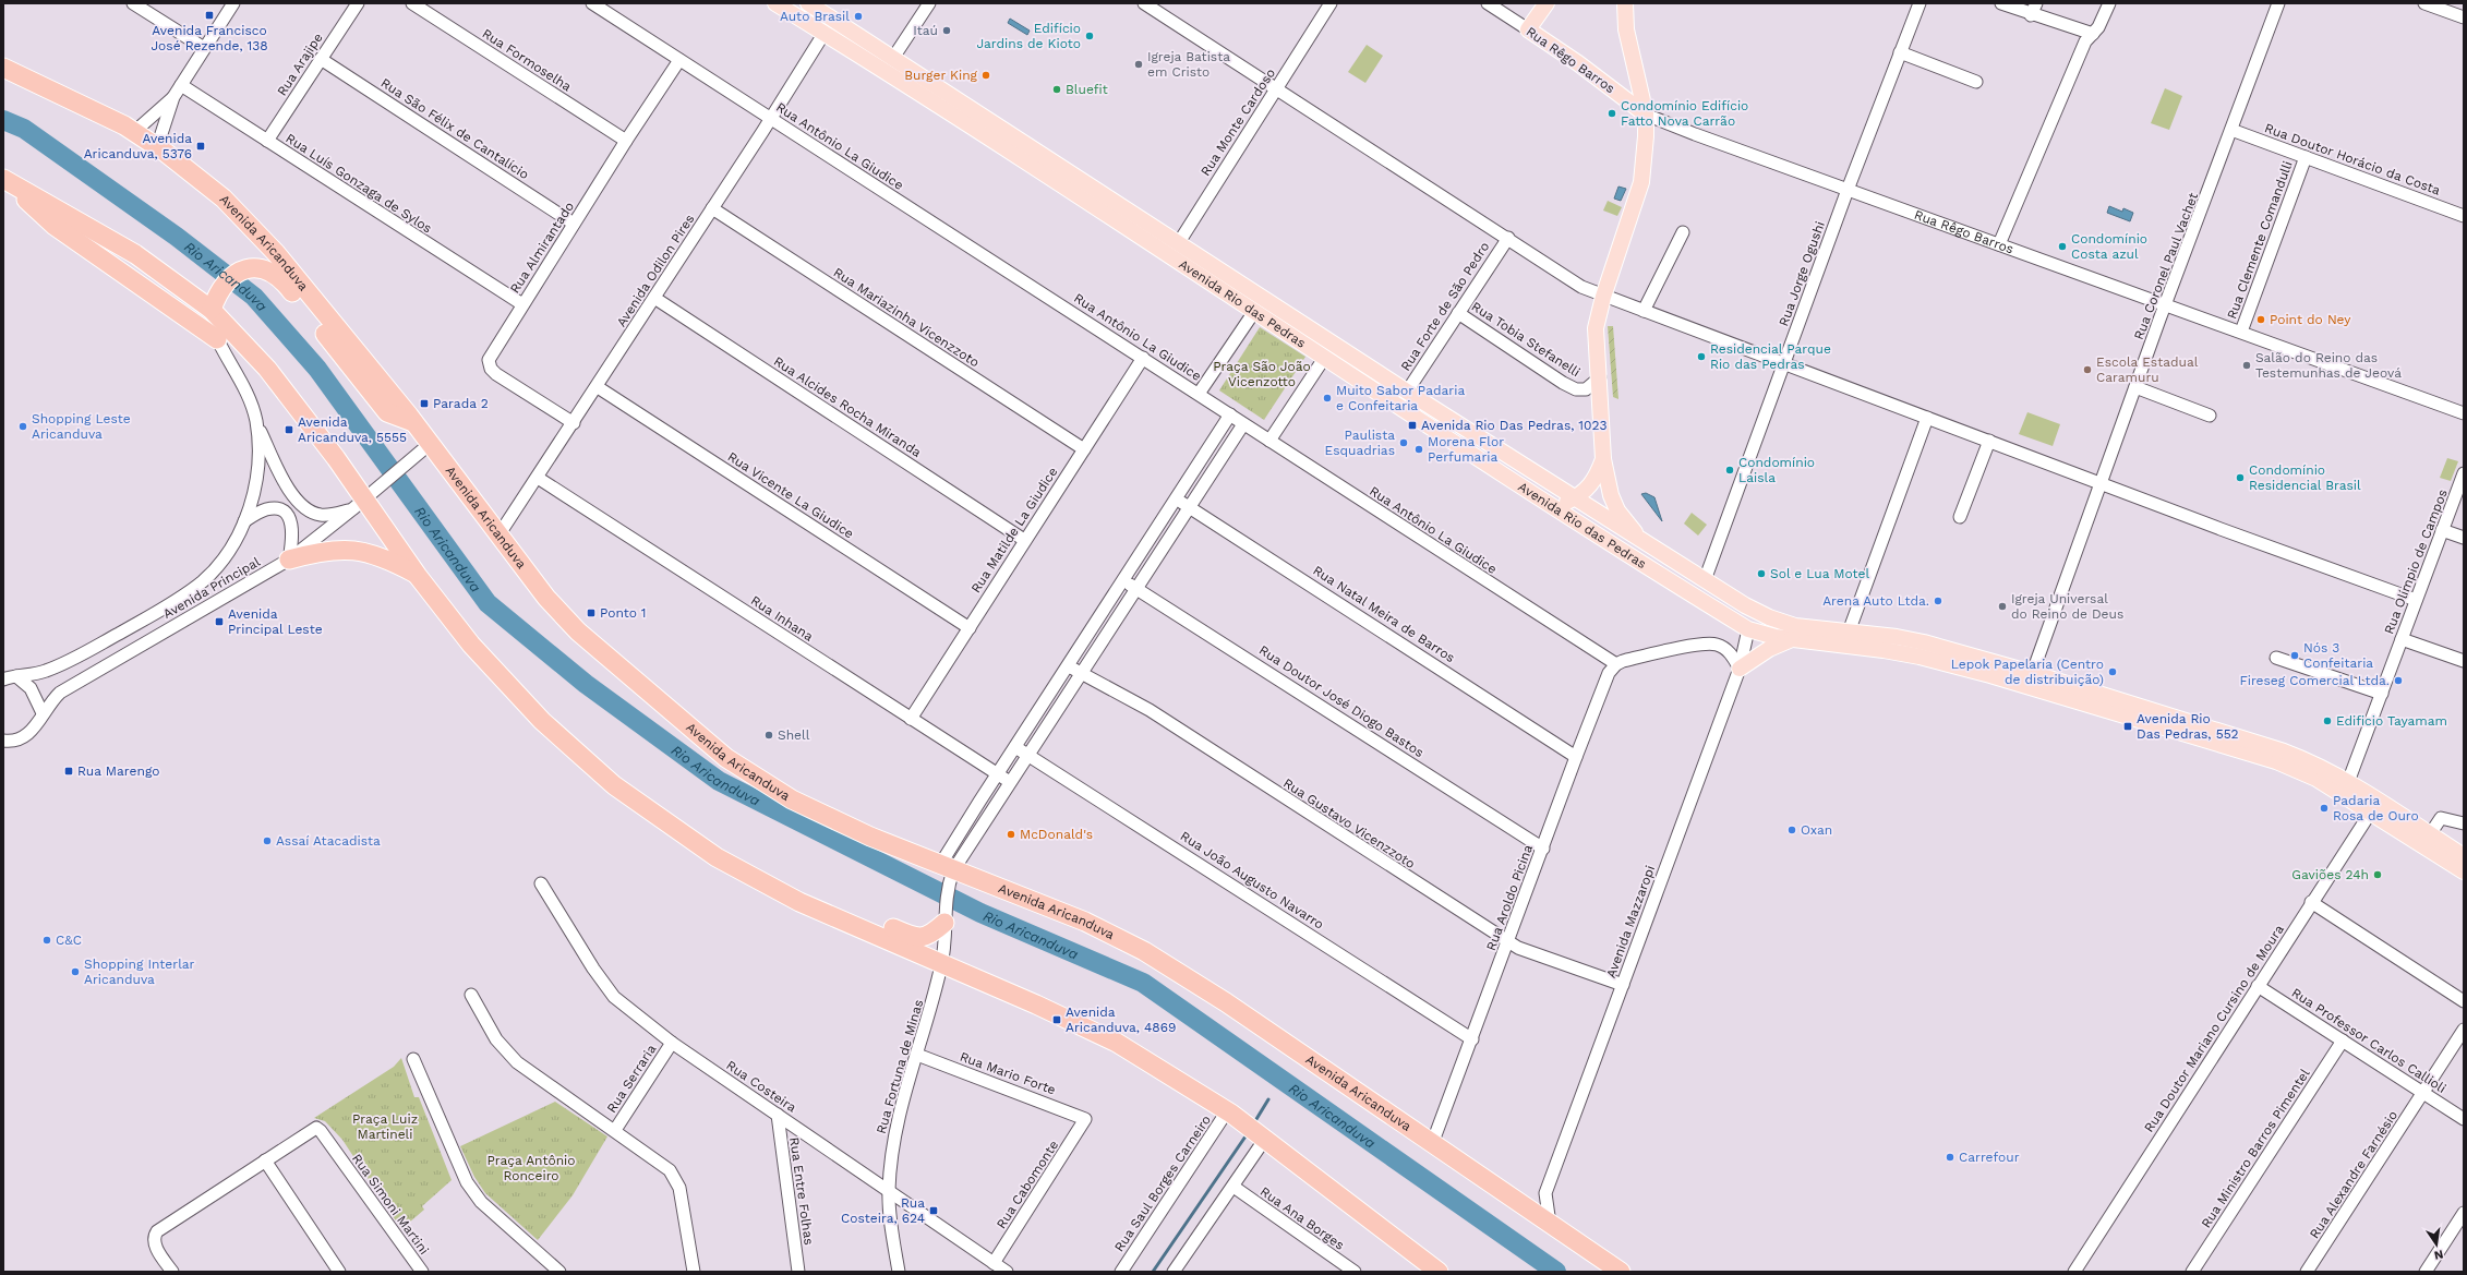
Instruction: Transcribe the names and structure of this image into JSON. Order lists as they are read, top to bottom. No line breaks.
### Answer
{"streets":{"highway":["Avenida Aricanduva"],"main road":["Rua Rêgo Barros","Avenida Rio das Pedras"],"street":["Rua Formoselha","Rua Arajipe","Rua Monte Cardoso","Rua São Félix de Cantalício","Rua Antônio La Giudice","Rua Doutor Horácio da Costa","Rua Luís Gonzaga de Sylos","Rua Clemente Comandulli","Rua Almirantado","Rua Coronel Paul Vachet","Avenida Odilon Pires","Rua Jorge Ogushi","Rua Forte de São Pedro","Rua Mariazinha Vicenzzoto","Rua Tobia Stefanelli","Rua Alcides Rocha Miranda","Rua Vicente La Giudice","Rua Matilde La Giudice","Rua Olímpio de Campos","Avenida Principal","Rua Natal Meira de Barros","Rua Inhana","Rua Doutor José Diogo Bastos","Rua Gustavo Vicenzzoto","Rua João Augusto Navarro","Rua Aroldo Picina","Avenida Mazzaropi","Rua Doutor Mariano Cursino de Moura","Rua Professor Carlos Callioli","Rua Fortuna de Minas","Rua Mario Forte","Rua Serraria","Rua Costeira","Rua Ministro Barros Pimentel","Rua Alexandre Farnésio","Rua Saul Borges Carneiro","Rua Cabomonte","Rua Entre Folhas","Rua Simoni Martini","Rua Ana Borges"]},"crossings":[["Rua Formoselha","Rua Almirantado"],["Rua Rêgo Barros","Rua Clemente Comandulli"],["Rua Rêgo Barros","Rua Coronel Paul Vachet"],["Rua Rêgo Barros","Rua Jorge Ogushi"],["Rua Arajipe","Rua São Félix de Cantalício"],["Rua Arajipe","Rua Luís Gonzaga de Sylos"],["Rua Monte Cardoso","Avenida Rio das Pedras"],["Rua São Félix de Cantalício","Rua Almirantado"],["Rua Antônio La Giudice","Rua Almirantado"],["Rua Antônio La Giudice","Avenida Odilon Pires"],["Rua Antônio La Giudice","Rua Matilde La Giudice"],["Rua Antônio La Giudice","Rua Aroldo Picina"],["Rua Doutor Horácio da Costa","Rua Clemente Comandulli"],["Rua Doutor Horácio da Costa","Rua Coronel Paul Vachet"],["Rua Luís Gonzaga de Sylos","Rua Almirantado"],["Avenida Aricanduva","Avenida Odilon Pires"],["Avenida Aricanduva","Avenida Principal"],["Avenida Aricanduva","Rua Aroldo Picina"],["Avenida Aricanduva","Avenida Mazzaropi"],["Avenida Aricanduva","Rua Fortuna de Minas"],["Rua Almirantado","Avenida Odilon Pires"],["Rua Coronel Paul Vachet","Avenida Rio das Pedras"],["Avenida Odilon Pires","Avenida Rio das Pedras"],["Avenida Odilon Pires","Rua Mariazinha Vicenzzoto"],["Avenida Odilon Pires","Rua Alcides Rocha Miranda"],["Avenida Odilon Pires","Rua Vicente La Giudice"],["Avenida Odilon Pires","Rua Inhana"],["Rua Jorge Ogushi","Avenida Rio das Pedras"],["Avenida Rio das Pedras","Rua Forte de São Pedro"],["Avenida Rio das Pedras","Rua Olímpio de Campos"],["Avenida Rio das Pedras","Avenida Mazzaropi"],["Avenida Rio das Pedras","Rua Doutor Mariano Cursino de Moura"],["Rua Forte de São Pedro","Rua Tobia Stefanelli"],["Rua Mariazinha Vicenzzoto","Rua Matilde La Giudice"],["Rua Alcides Rocha Miranda","Rua Matilde La Giudice"],["Rua Vicente La Giudice","Rua Matilde La Giudice"],["Rua Matilde La Giudice","Rua Inhana"],["Rua Natal Meira de Barros","Rua Aroldo Picina"],["Rua Doutor José Diogo Bastos","Rua Aroldo Picina"],["Rua Gustavo Vicenzzoto","Rua Aroldo Picina"],["Rua Gustavo Vicenzzoto","Avenida Mazzaropi"],["Rua João Augusto Navarro","Rua Aroldo Picina"],["Rua Doutor Mariano Cursino de Moura","Rua Professor Carlos Callioli"],["Rua Professor Carlos Callioli","Rua Ministro Barros Pimentel"],["Rua Professor Carlos Callioli","Rua Alexandre Farnésio"],["Rua Fortuna de Minas","Rua Mario Forte"],["Rua Fortuna de Minas","Rua Costeira"],["Rua Mario Forte","Rua Cabomonte"],["Rua Serraria","Rua Costeira"],["Rua Costeira","Rua Cabomonte"],["Rua Costeira","Rua Entre Folhas"]],"water":["Rio Aricanduva"],"parks":["Praça São João Vicenzotto","Praça Luiz Martineli","Praça Antônio Ronceiro"],"places":{"transit":["Avenida Francisco José Rezende, 138","Avenida Aricanduva, 5376","Parada 2","Avenida Rio Das Pedras, 1023","Avenida Aricanduva, 5555","Ponto 1","Avenida Principal Leste","Avenida Rio Das Pedras, 552","Rua Marengo","Avenida Aricanduva, 4869","Rua Costeira, 624"],"other":["Auto Brasil","Itaú","Edifício Jardins de Kioto","Igreja Batista em Cristo","Burger King","Bluefit","Condomínio Edifício Fatto Nova Carrão","Condomínio Costa azul","Point do Ney","Residencial Parque Rio das Pedras","Salão do Reino das Testemunhas de Jeová","Escola Estadual Caramuru","Muito Sabor Padaria e Confeitaria","Shopping Leste Aricanduva","Paulista Esquadrias","Morena Flor Perfumaria","Condomínio Laisla","Condomínio Residencial Brasil","Sol e Lua Motel","Arena Auto Ltda.","Igreja Universal do Reino de Deus","Nós 3 Confeitaria","Lepok Papelaria (Centro de distribuição)","Fireseg Comercial Ltda.","Edificio Tayamam","Shell","Padaria Rosa de Ouro","Oxan","McDonald's","Assaí Atacadista","Gaviões 24h","C&C","Shopping Interlar Aricanduva","Carrefour"]},"north":"bottom"}
